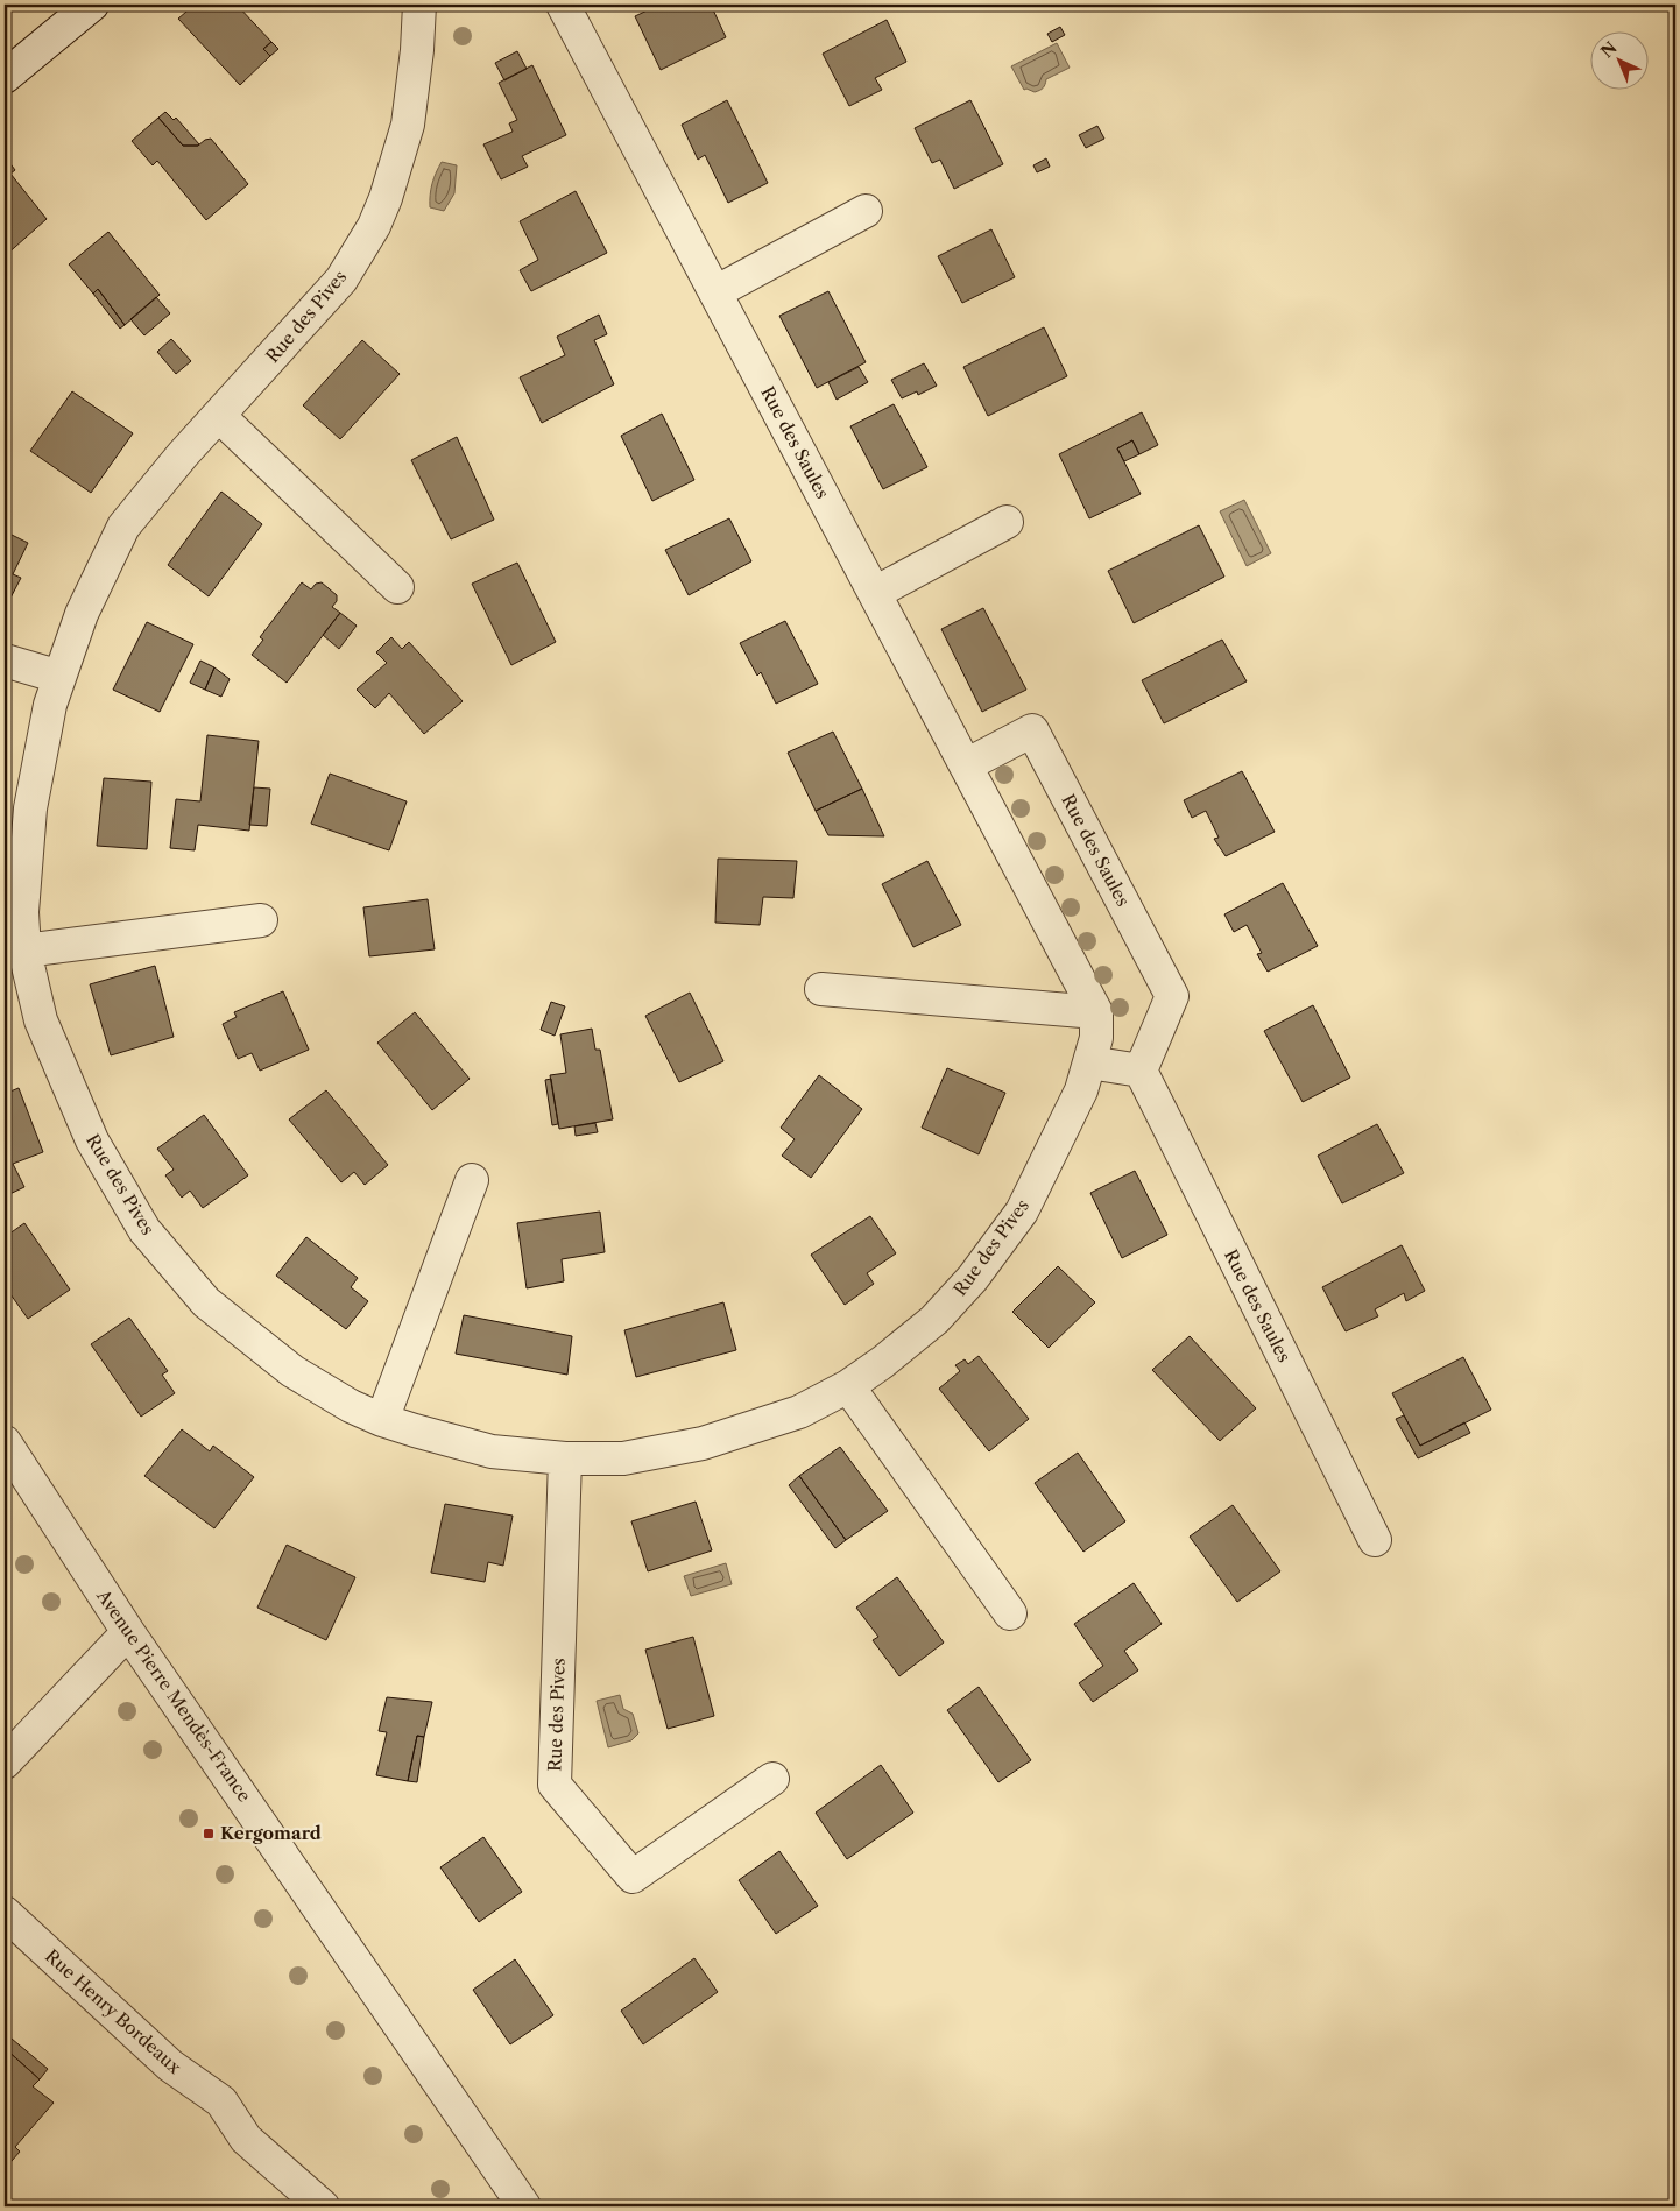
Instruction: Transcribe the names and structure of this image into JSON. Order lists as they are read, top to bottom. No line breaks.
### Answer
{"streets":{"street":["Rue des Pives","Rue des Saules","Avenue Pierre Mendès-France","Rue Henry Bordeaux"]},"crossings":[["Rue des Pives","Rue des Saules"]],"places":{"transit":["Kergomard"]},"north":"top left"}
